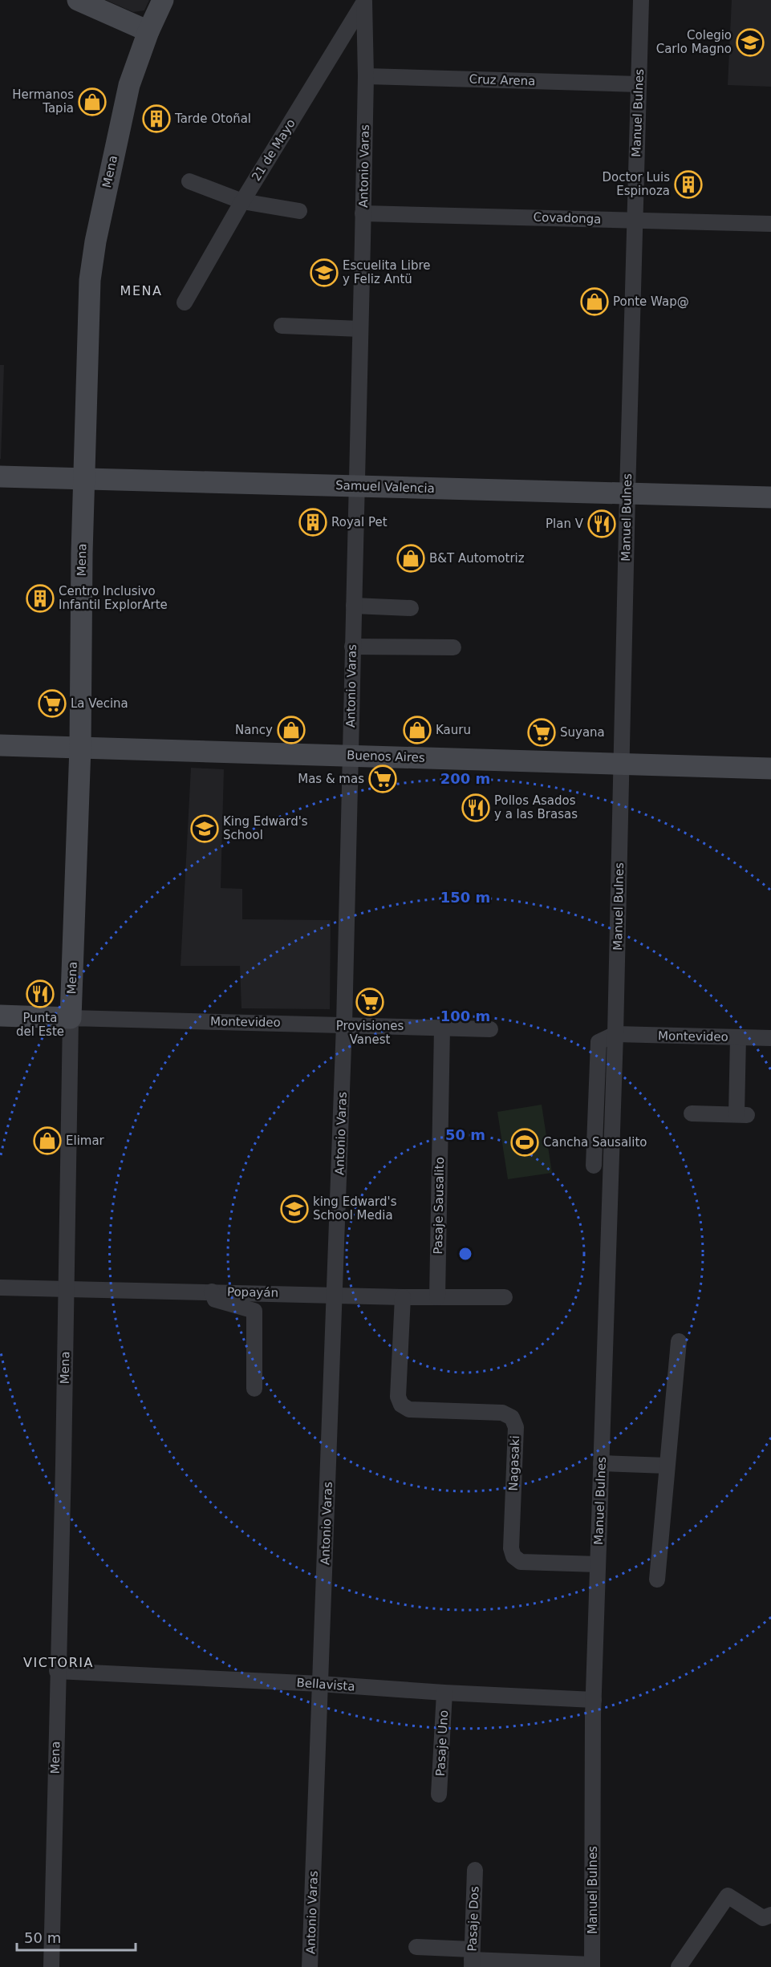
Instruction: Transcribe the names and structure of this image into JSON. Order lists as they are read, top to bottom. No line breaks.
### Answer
{"streets":{"street":["Cruz Arena","Manuel Bulnes","21 de Mayo","Antonio Varas","Mena","Covadonga","Samuel Valencia","Buenos Aires","Montevideo","Pasaje Sausalito","Popayán","Nagasaki","Bellavista","Pasaje Uno","Pasaje Dos"]},"crossings":[["Cruz Arena","Manuel Bulnes"],["Cruz Arena","Antonio Varas"],["Manuel Bulnes","Covadonga"],["Manuel Bulnes","Samuel Valencia"],["Manuel Bulnes","Buenos Aires"],["Manuel Bulnes","Montevideo"],["Manuel Bulnes","Nagasaki"],["Manuel Bulnes","Bellavista"],["21 de Mayo","Antonio Varas"],["Antonio Varas","Covadonga"],["Antonio Varas","Samuel Valencia"],["Antonio Varas","Buenos Aires"],["Antonio Varas","Montevideo"],["Antonio Varas","Popayán"],["Antonio Varas","Bellavista"],["Mena","Samuel Valencia"],["Mena","Buenos Aires"],["Mena","Montevideo"],["Mena","Popayán"],["Mena","Bellavista"],["Montevideo","Pasaje Sausalito"],["Pasaje Sausalito","Popayán"],["Popayán","Nagasaki"],["Bellavista","Pasaje Uno"]],"districts":["MENA","VICTORIA"],"places":{"school or university":["Colegio Carlo Magno","Escuelita Libre y Feliz Antü","King Edward's School","king Edward's School Media"],"shop":["Hermanos Tapia","Ponte Wap@","B&T Automotriz","Nancy","Kauru","Elimar"],"building":["Tarde Otoñal","Doctor Luis Espinoza","Royal Pet","Centro Inclusivo Infantil ExplorArte"],"restaurant":["Plan V","Pollos Asados y a las Brasas","Punta del Este"],"supermarket":["La Vecina","Suyana","Mas & mas","Provisiones Vanest"],"sports":["Cancha Sausalito"]},"scale_bar":"50 m","rings":["200 m","150 m","100 m","50 m"]}
